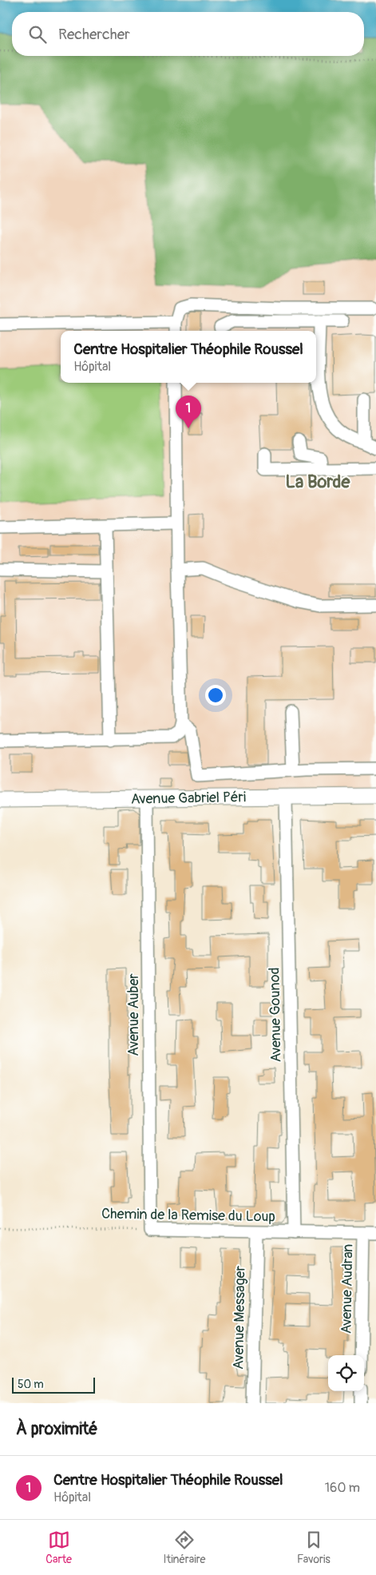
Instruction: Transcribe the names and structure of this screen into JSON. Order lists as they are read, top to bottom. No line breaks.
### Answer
{"streets":{"main road":["Avenue Gabriel Péri"],"street":["Avenue Auber","Avenue Gounod","Chemin de la Remise du Loup","Avenue Audran","Avenue Messager"]},"crossings":[["Avenue Gabriel Péri","Avenue Auber"],["Avenue Gabriel Péri","Avenue Gounod"],["Avenue Auber","Chemin de la Remise du Loup"],["Avenue Gounod","Chemin de la Remise du Loup"],["Chemin de la Remise du Loup","Avenue Audran"],["Chemin de la Remise du Loup","Avenue Messager"]],"districts":["La Borde"],"scale_bar":"50 m","page":{"search":"Rechercher","popup":["Centre Hospitalier Théophile Roussel","Hôpital"],"pins":"1","scale":"50 m","heading":"À proximité","list":[{"mark":"1","name":"Centre Hospitalier Théophile Roussel","note":"Hôpital","value":"160 m"}],"nav":["Carte","Itinéraire","Favoris"]}}
